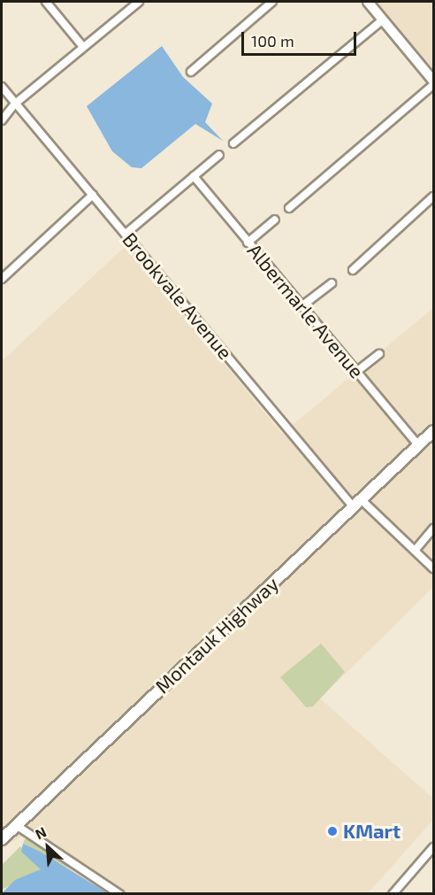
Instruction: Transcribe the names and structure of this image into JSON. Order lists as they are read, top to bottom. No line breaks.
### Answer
{"streets":{"main road":["Montauk Highway"],"street":["Brookvale Avenue","Albermarle Avenue"]},"crossings":[["Brookvale Avenue","Montauk Highway"],["Albermarle Avenue","Montauk Highway"]],"places":["KMart"],"scale_bar":"100 m","north":"top left"}
